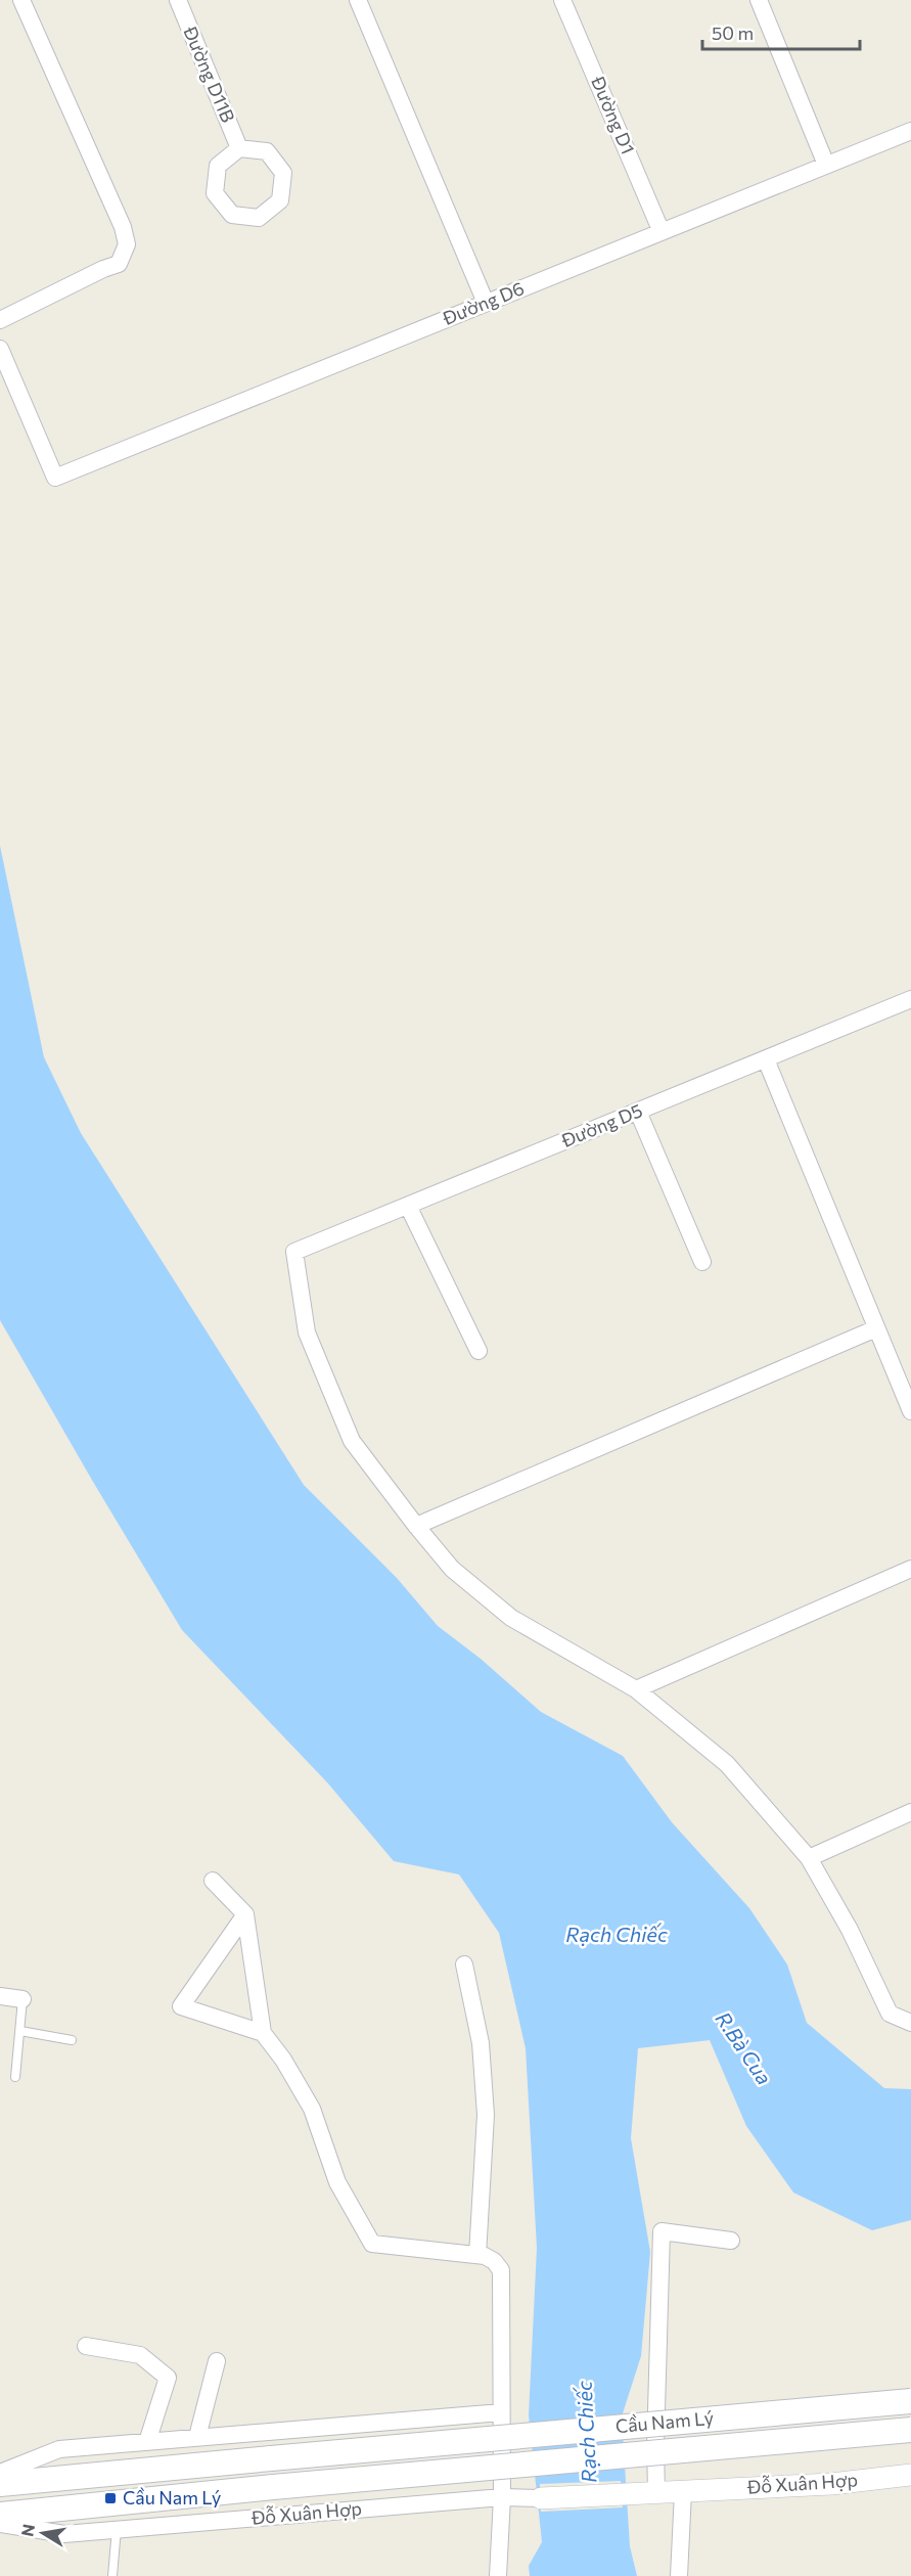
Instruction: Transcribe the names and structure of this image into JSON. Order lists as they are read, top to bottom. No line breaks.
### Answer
{"streets":{"main road":["Cầu Nam Lý","Đỗ Xuân Hợp"],"street":["Đường D11B","Đường D1","Đường D6","Đường D5"]},"crossings":[["Đường D1","Đường D6"],["Cầu Nam Lý","Đỗ Xuân Hợp"]],"water":["Rạch Chiếc","R.Bà Cua"],"places":{"transit":["Cầu Nam Lý"]},"scale_bar":"50 m","north":"left"}
